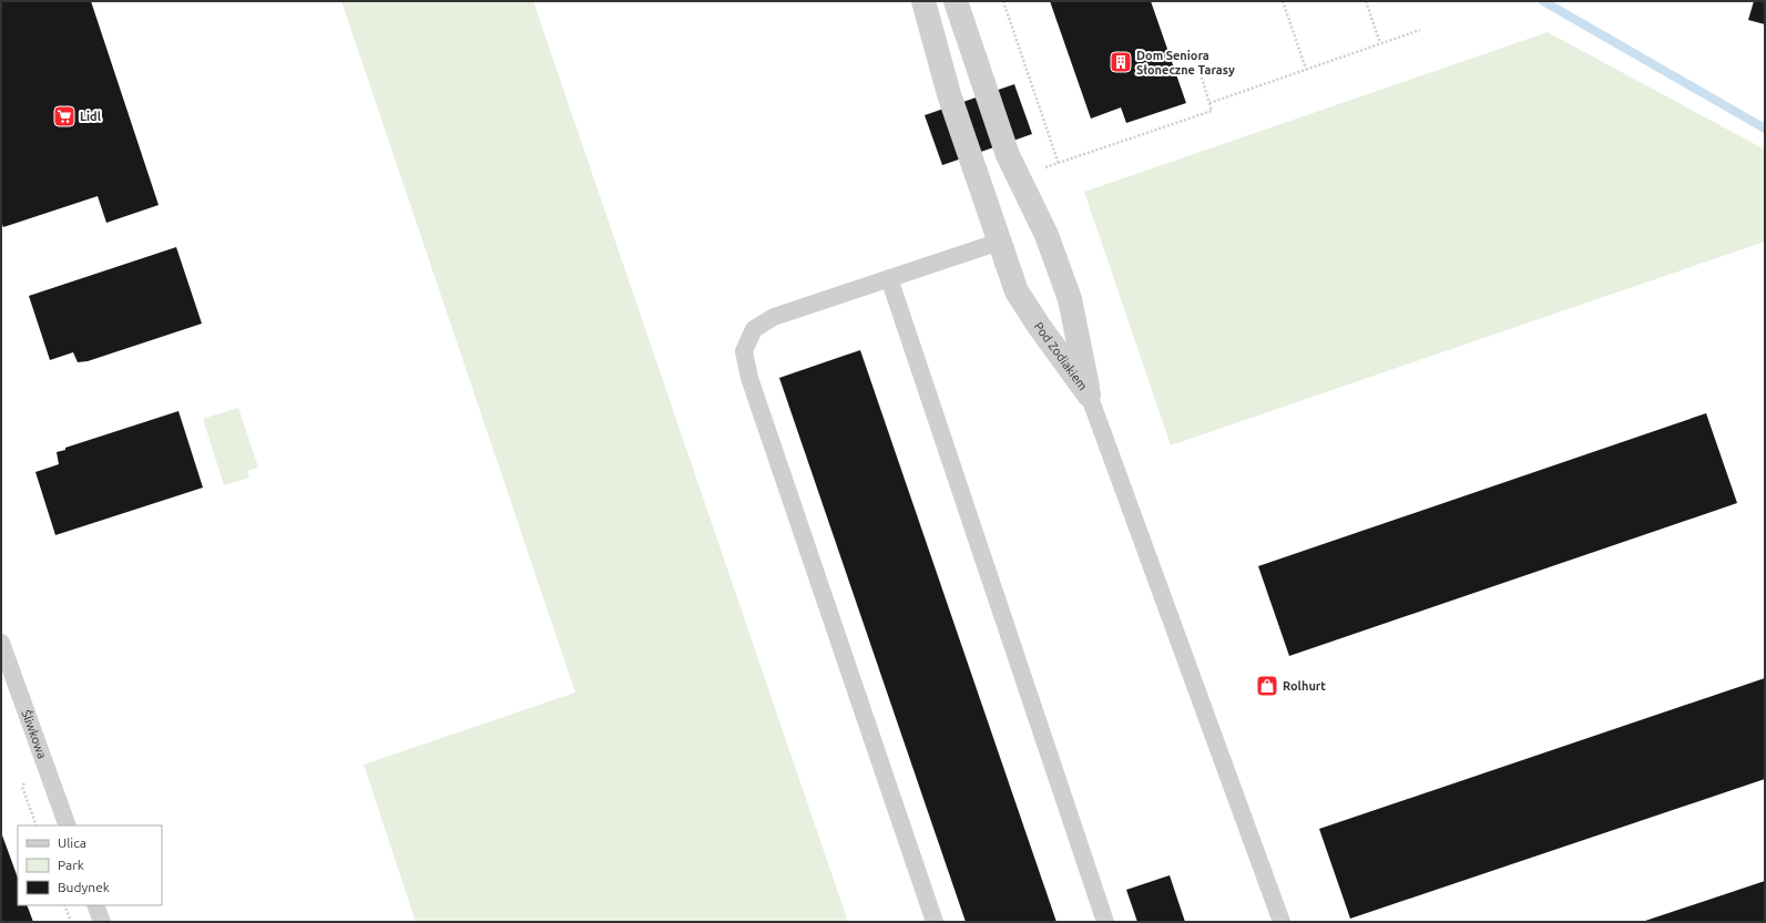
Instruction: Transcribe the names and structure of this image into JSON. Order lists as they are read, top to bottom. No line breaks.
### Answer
{"streets":{"street":["Pod Zodiakiem"],"lane":["Śliwkowa"]},"places":{"building":["Dom Seniora Słoneczne Tarasy"],"supermarket":["Lidl"],"shop":["Rolhurt"]},"legend":["Ulica","Park","Budynek"]}
